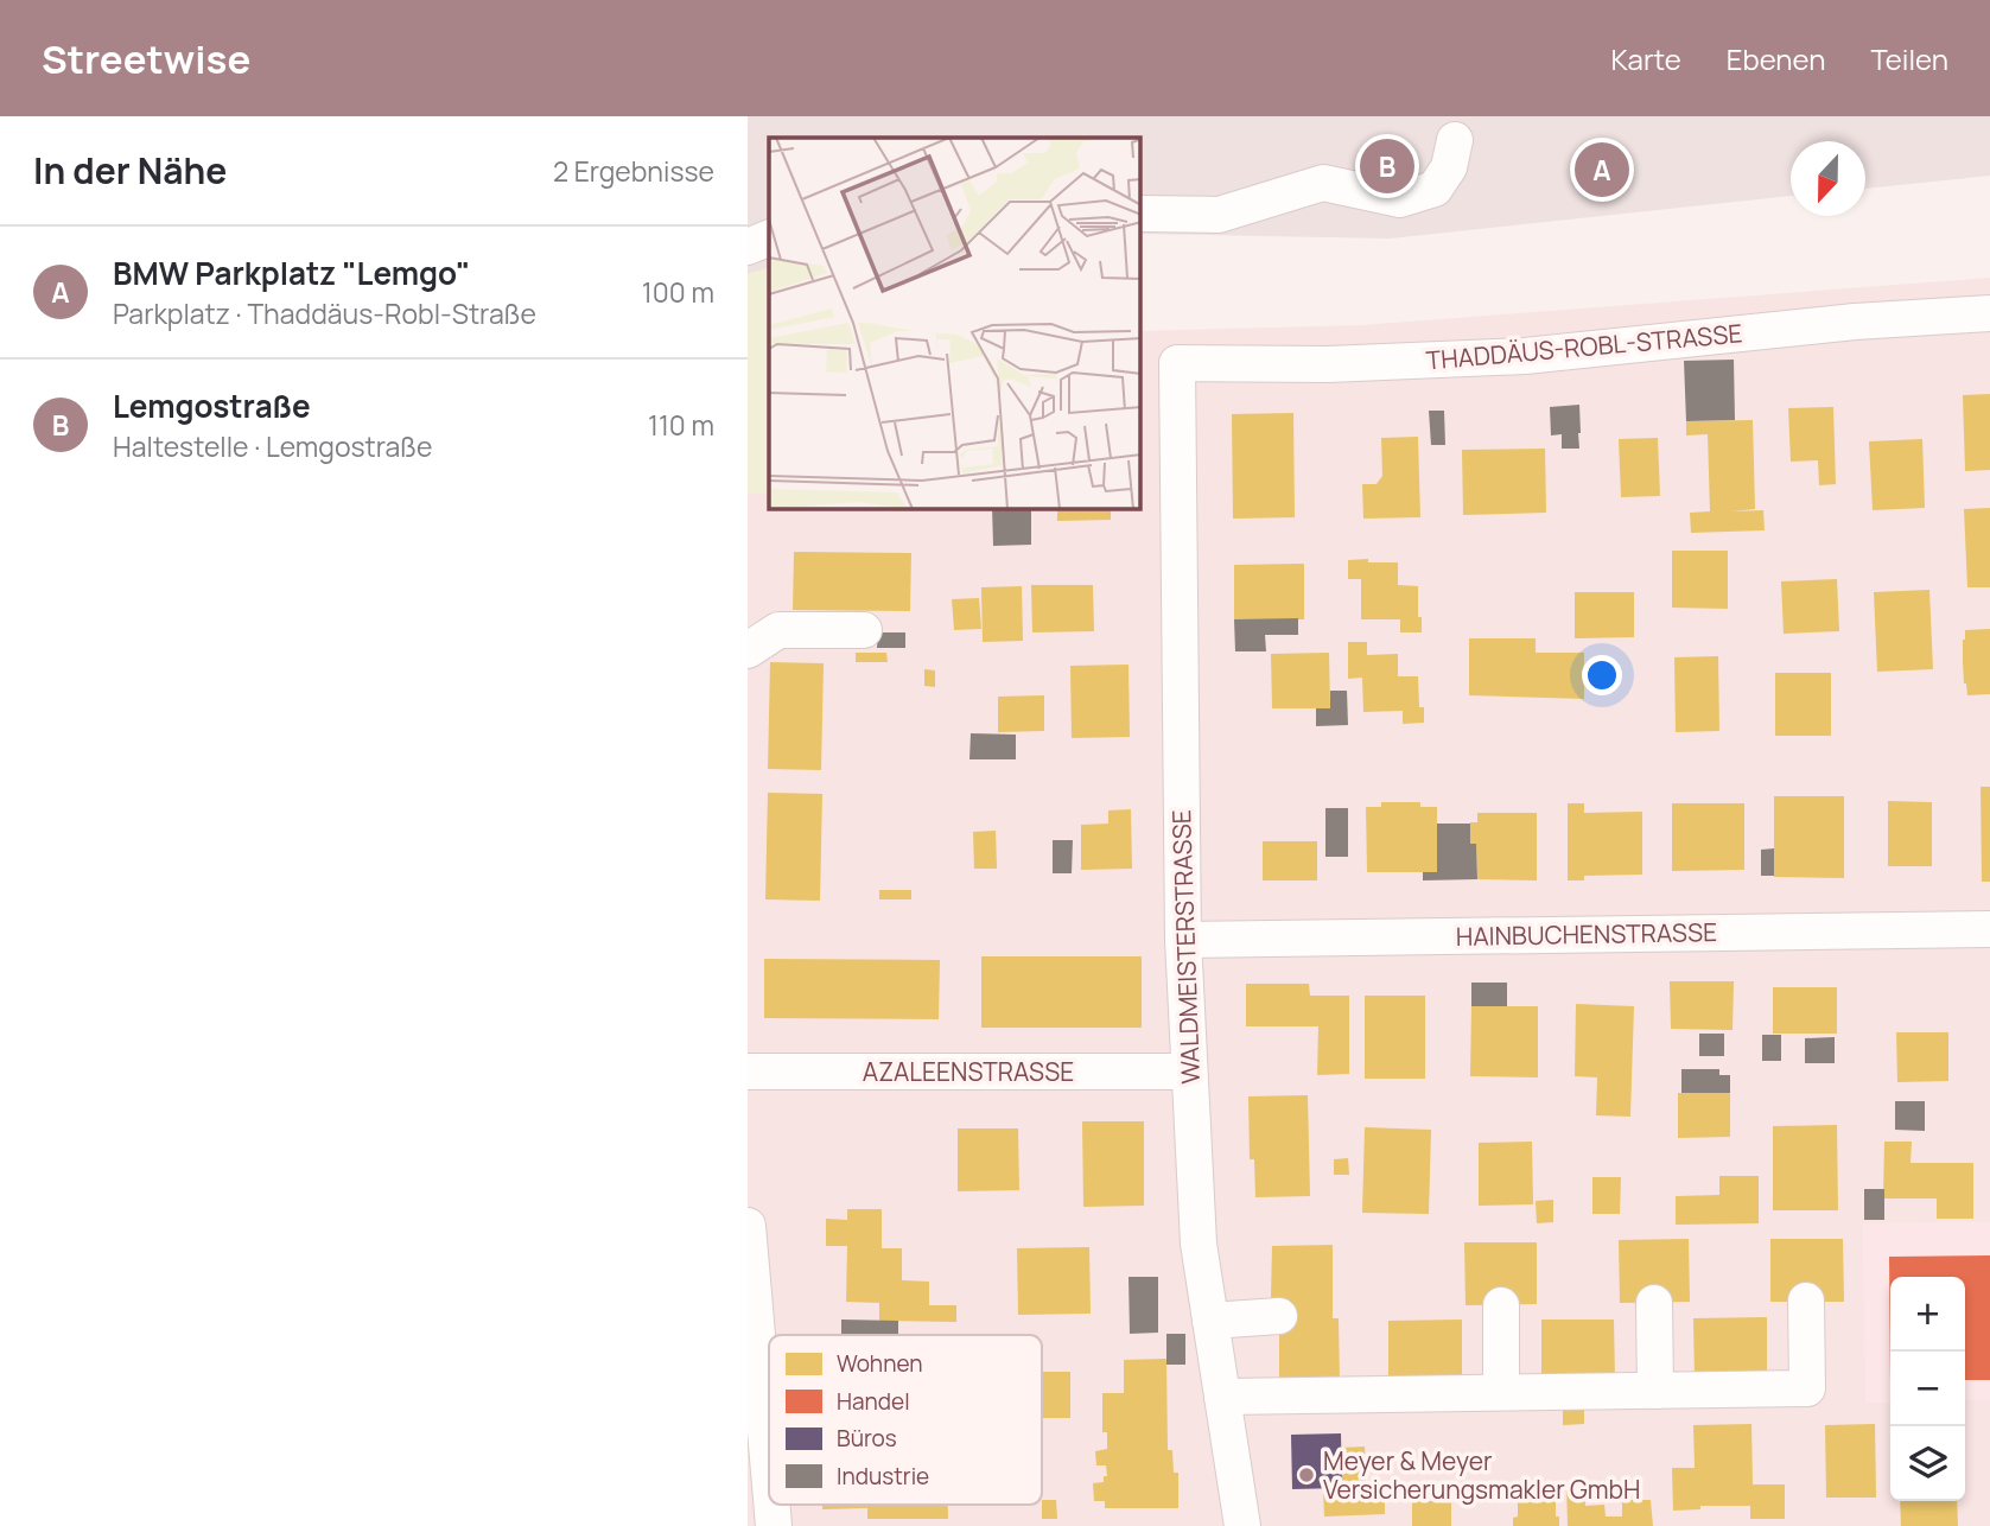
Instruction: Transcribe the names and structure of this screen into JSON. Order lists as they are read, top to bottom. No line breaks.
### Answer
{"streets":{"street":["THADDÄUS-ROBL-STRASSE","HAINBUCHENSTRASSE","WALDMEISTERSTRASSE","AZALEENSTRASSE"]},"crossings":[["THADDÄUS-ROBL-STRASSE","WALDMEISTERSTRASSE"],["HAINBUCHENSTRASSE","WALDMEISTERSTRASSE"],["WALDMEISTERSTRASSE","AZALEENSTRASSE"]],"places":["Meyer & Meyer Versicherungsmakler GmbH"],"legend":["Wohnen","Handel","Büros","Industrie"],"north":"bottom","page":{"header":"Streetwise","nav":["Karte","Ebenen","Teilen"],"heading":["In der Nähe","2 Ergebnisse"],"pins":["B","A"],"list":[{"mark":"A","name":"BMW Parkplatz \"Lemgo\"","note":"Parkplatz · Thaddäus-Robl-Straße","value":"100 m"},{"mark":"B","name":"Lemgostraße","note":"Haltestelle · Lemgostraße","value":"110 m"}],"map_buttons":["+","−"]}}
